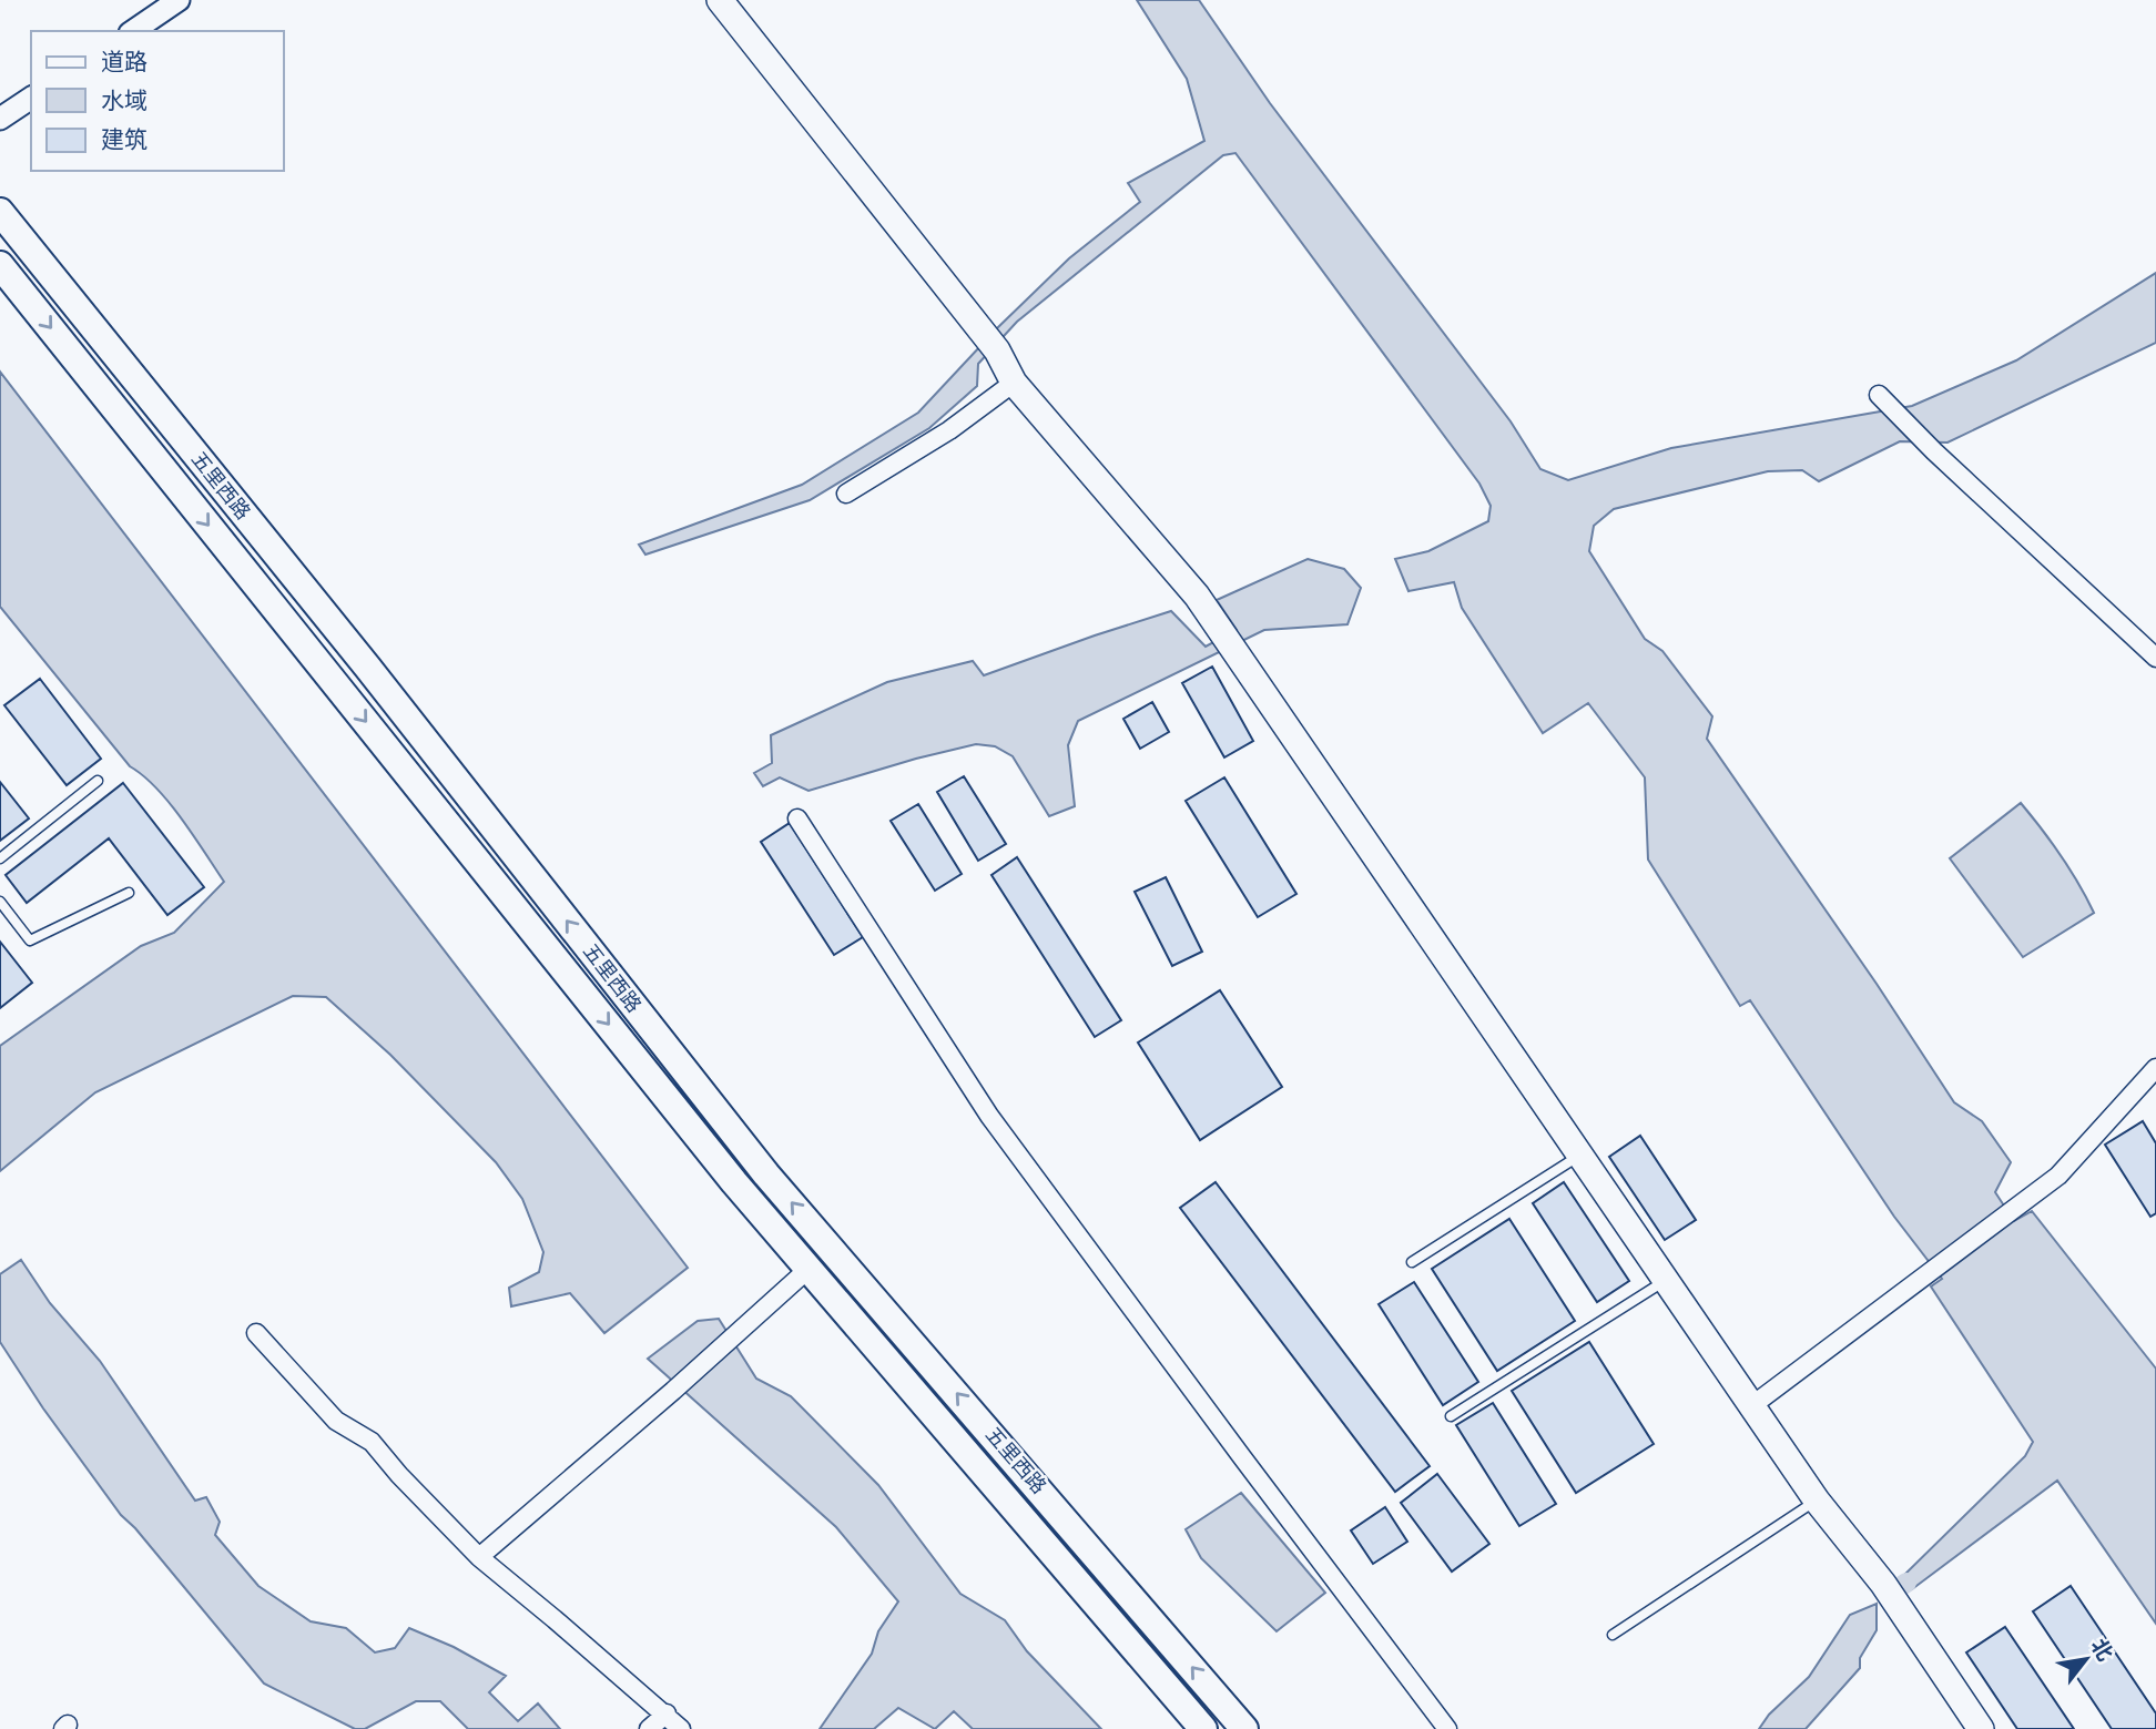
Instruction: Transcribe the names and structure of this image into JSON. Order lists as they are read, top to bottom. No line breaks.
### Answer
{"streets":{"main road":["五里西路"]},"legend":["道路","水域","建筑"],"north":"top right"}
